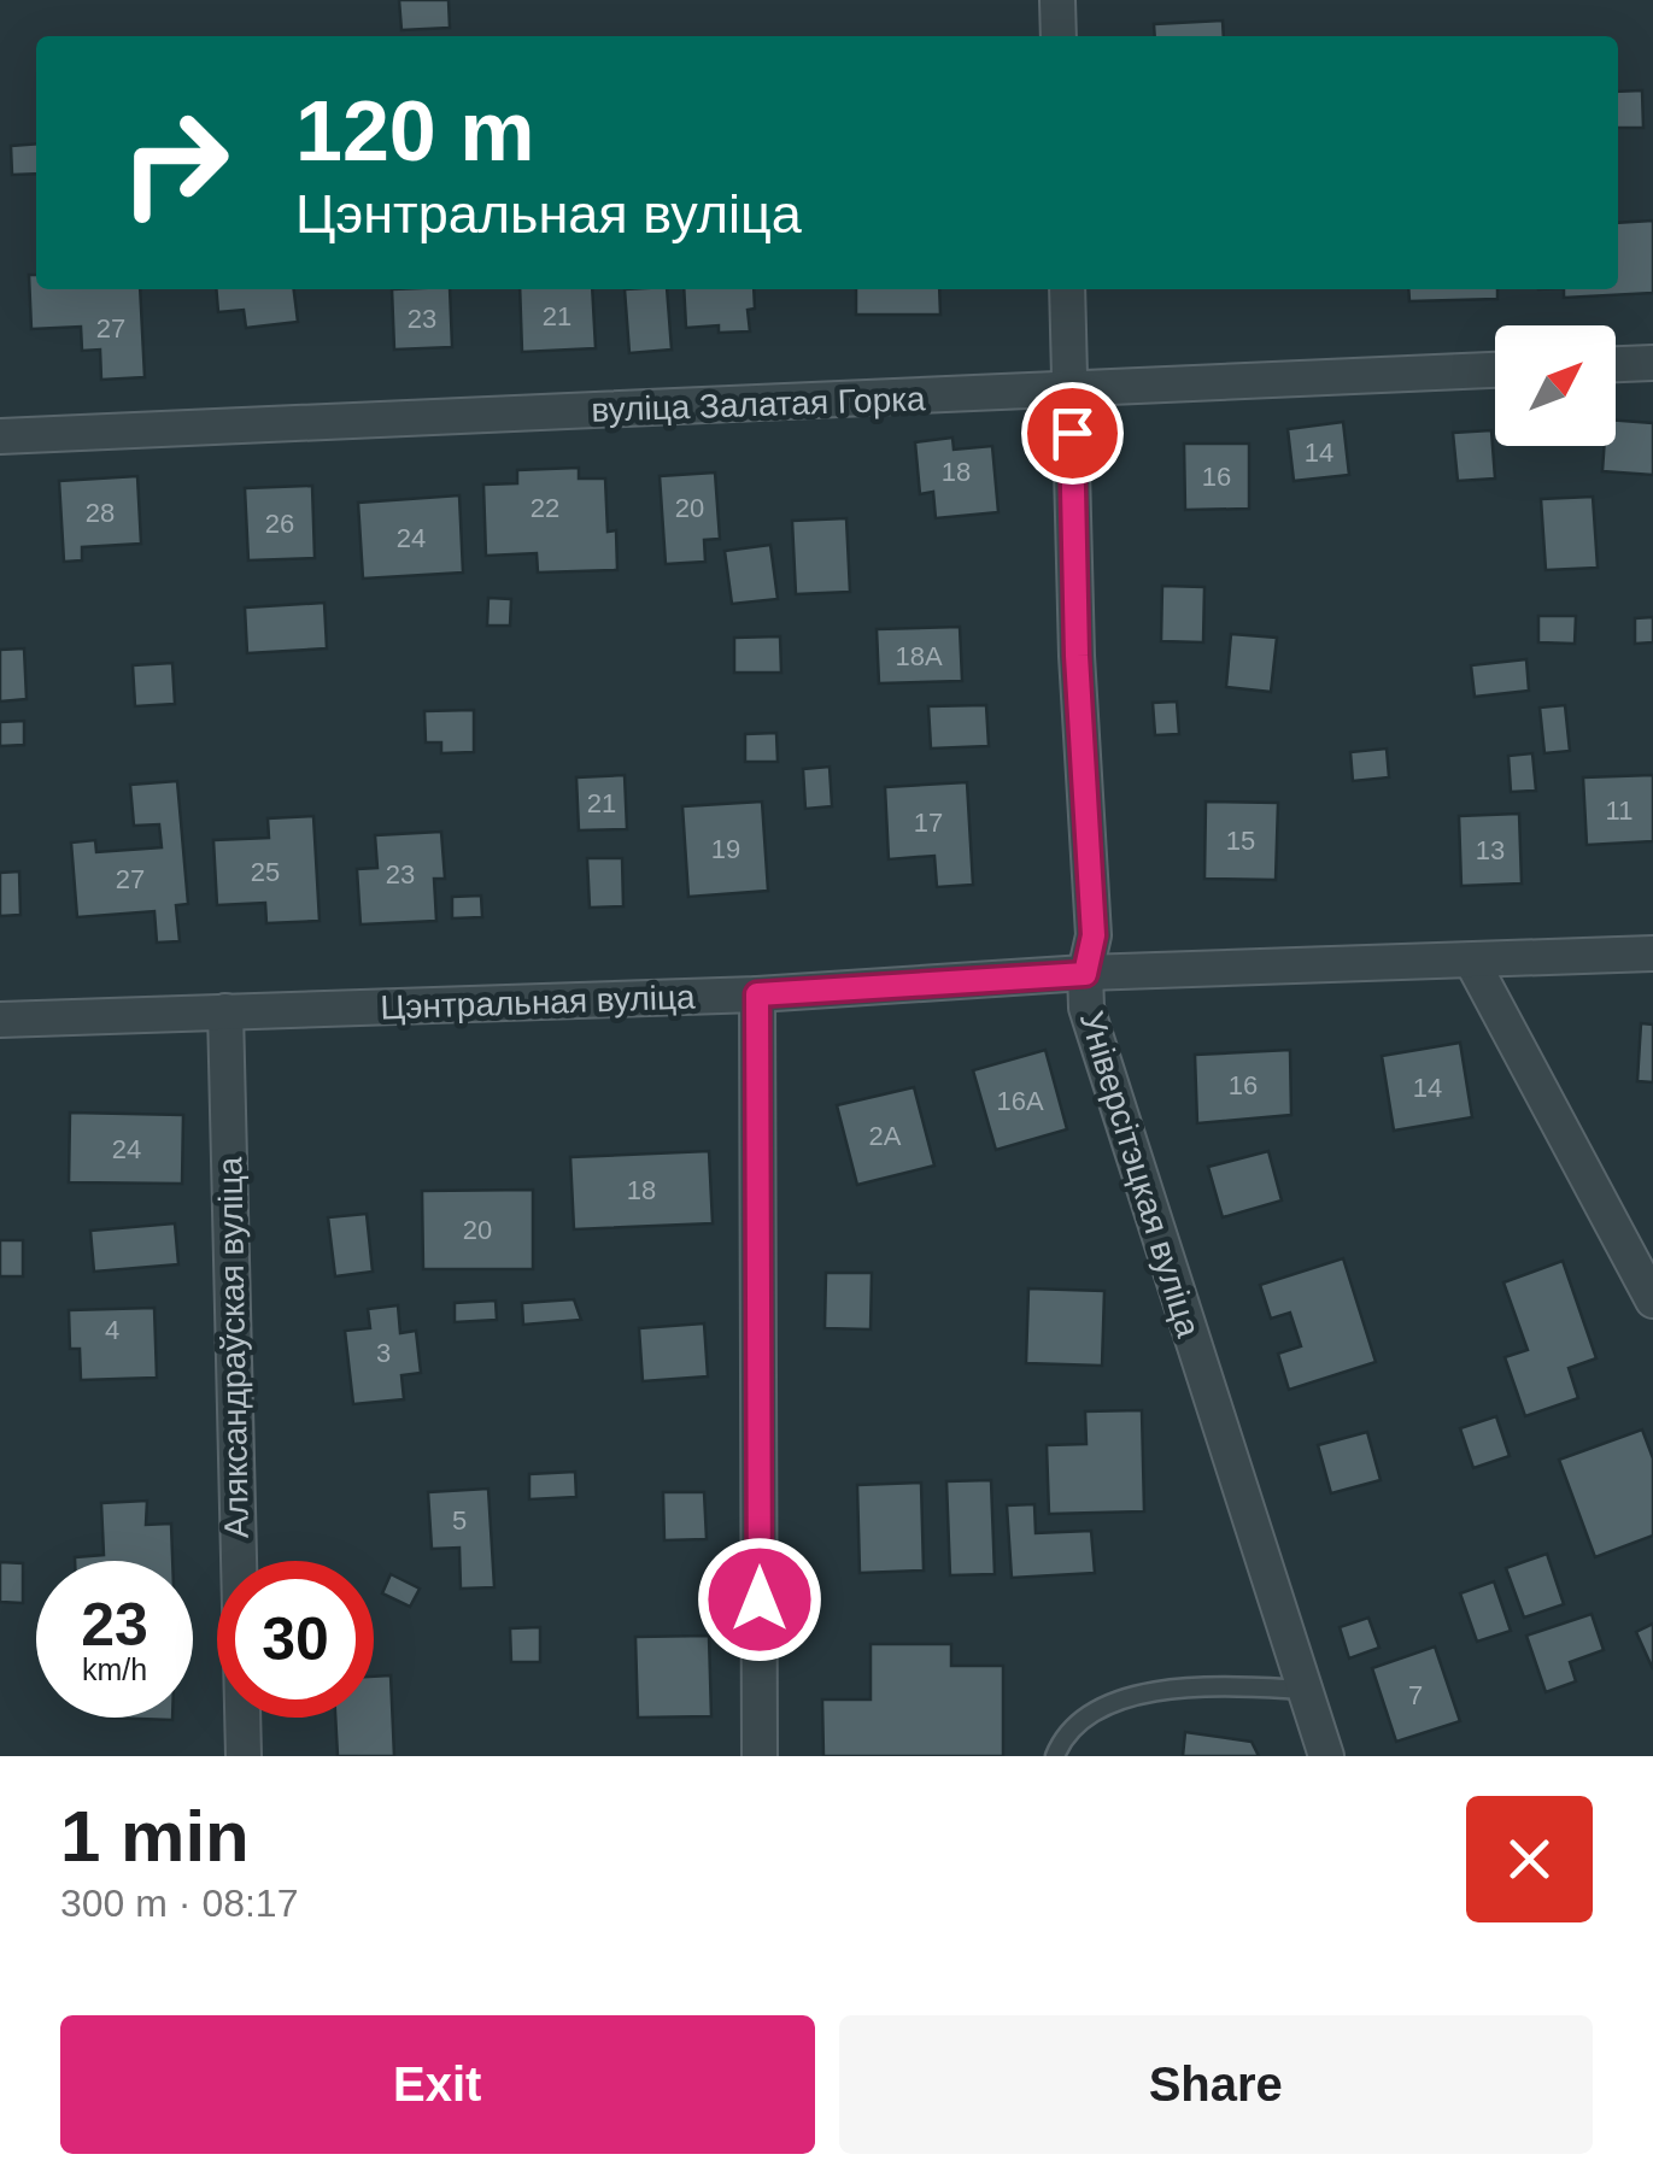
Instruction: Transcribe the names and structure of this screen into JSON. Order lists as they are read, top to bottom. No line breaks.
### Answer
{"streets":{"street":["вуліца Залатая Горка","Цэнтральная вуліца","Універсітэцкая вуліца","Аляксандраўская вуліца"]},"crossings":[["вуліца Залатая Горка","Універсітэцкая вуліца"],["Цэнтральная вуліца","Універсітэцкая вуліца"],["Цэнтральная вуліца","Аляксандраўская вуліца"]],"house_numbers":["21","23","27","14","18","16","22","20","28","26","24","18А","21","11","17","15","19","13","25","23","27","16","14","16А","2А","24","18","20","4","3","5","7"],"north":"top right","page":{"turn":["120 m","Цэнтральная вуліца"],"speed":"23 km/h","limit":"30","heading":["1 min","300 m · 08:17"],"buttons":["Exit","Share"]}}
